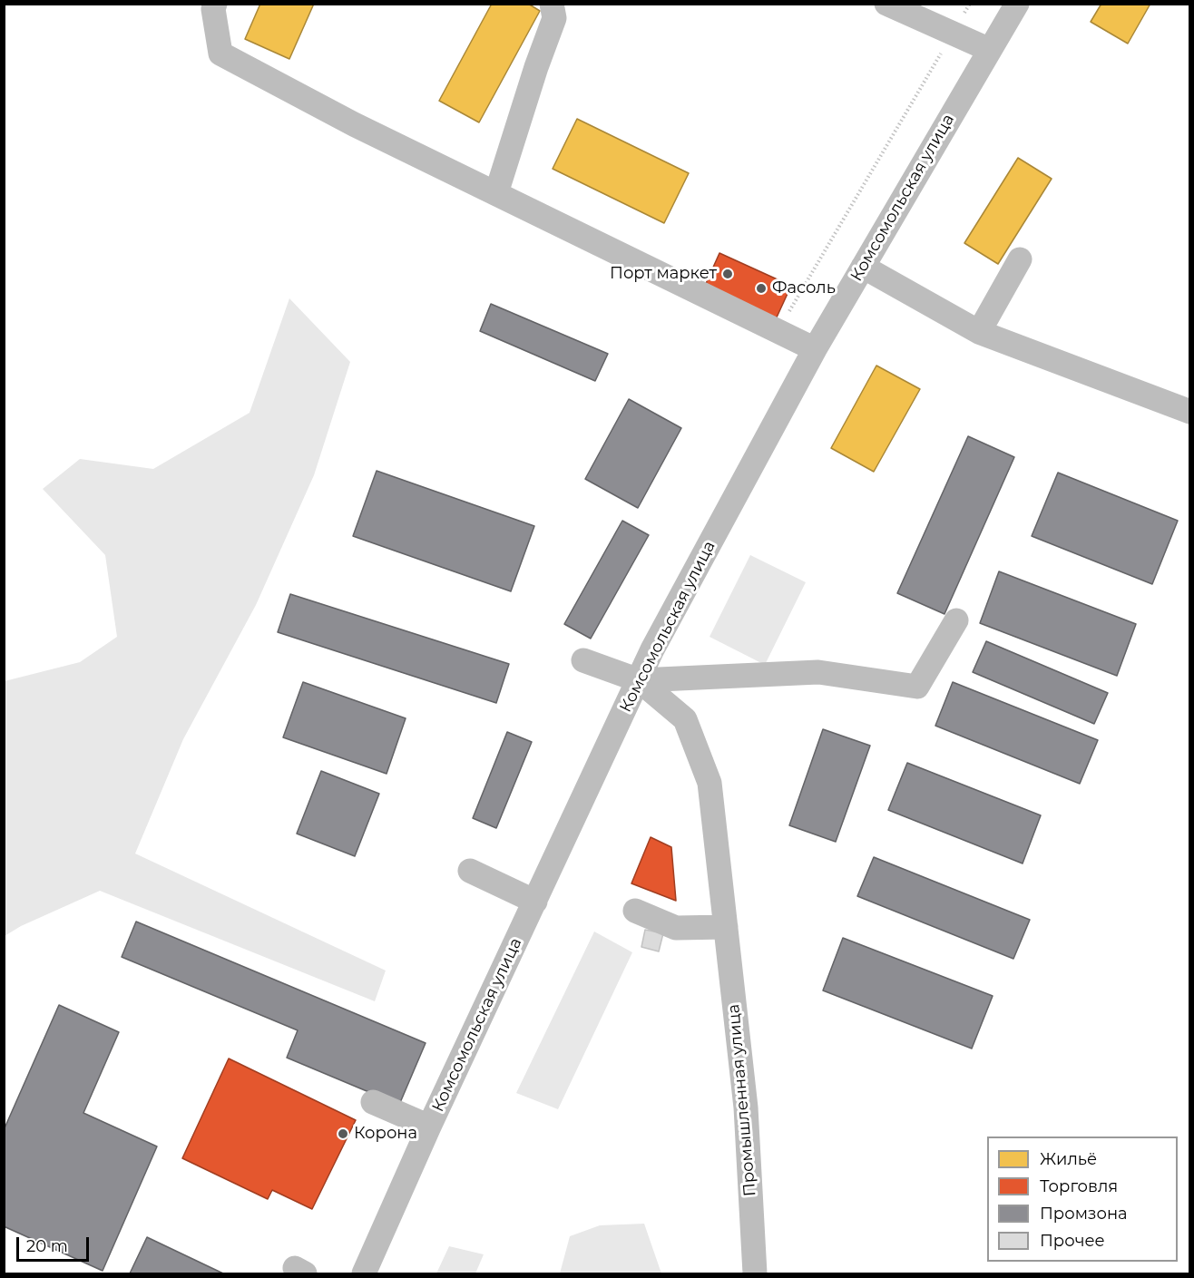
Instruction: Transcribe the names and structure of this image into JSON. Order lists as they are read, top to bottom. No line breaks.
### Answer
{"streets":{"street":["Комсомольская улица","Промышленная улица"]},"crossings":[["Комсомольская улица","Промышленная улица"]],"places":["Порт маркет","Фасоль","Корона"],"legend":["Жильё","Торговля","Промзона","Прочее"],"scale_bar":"20 m"}
